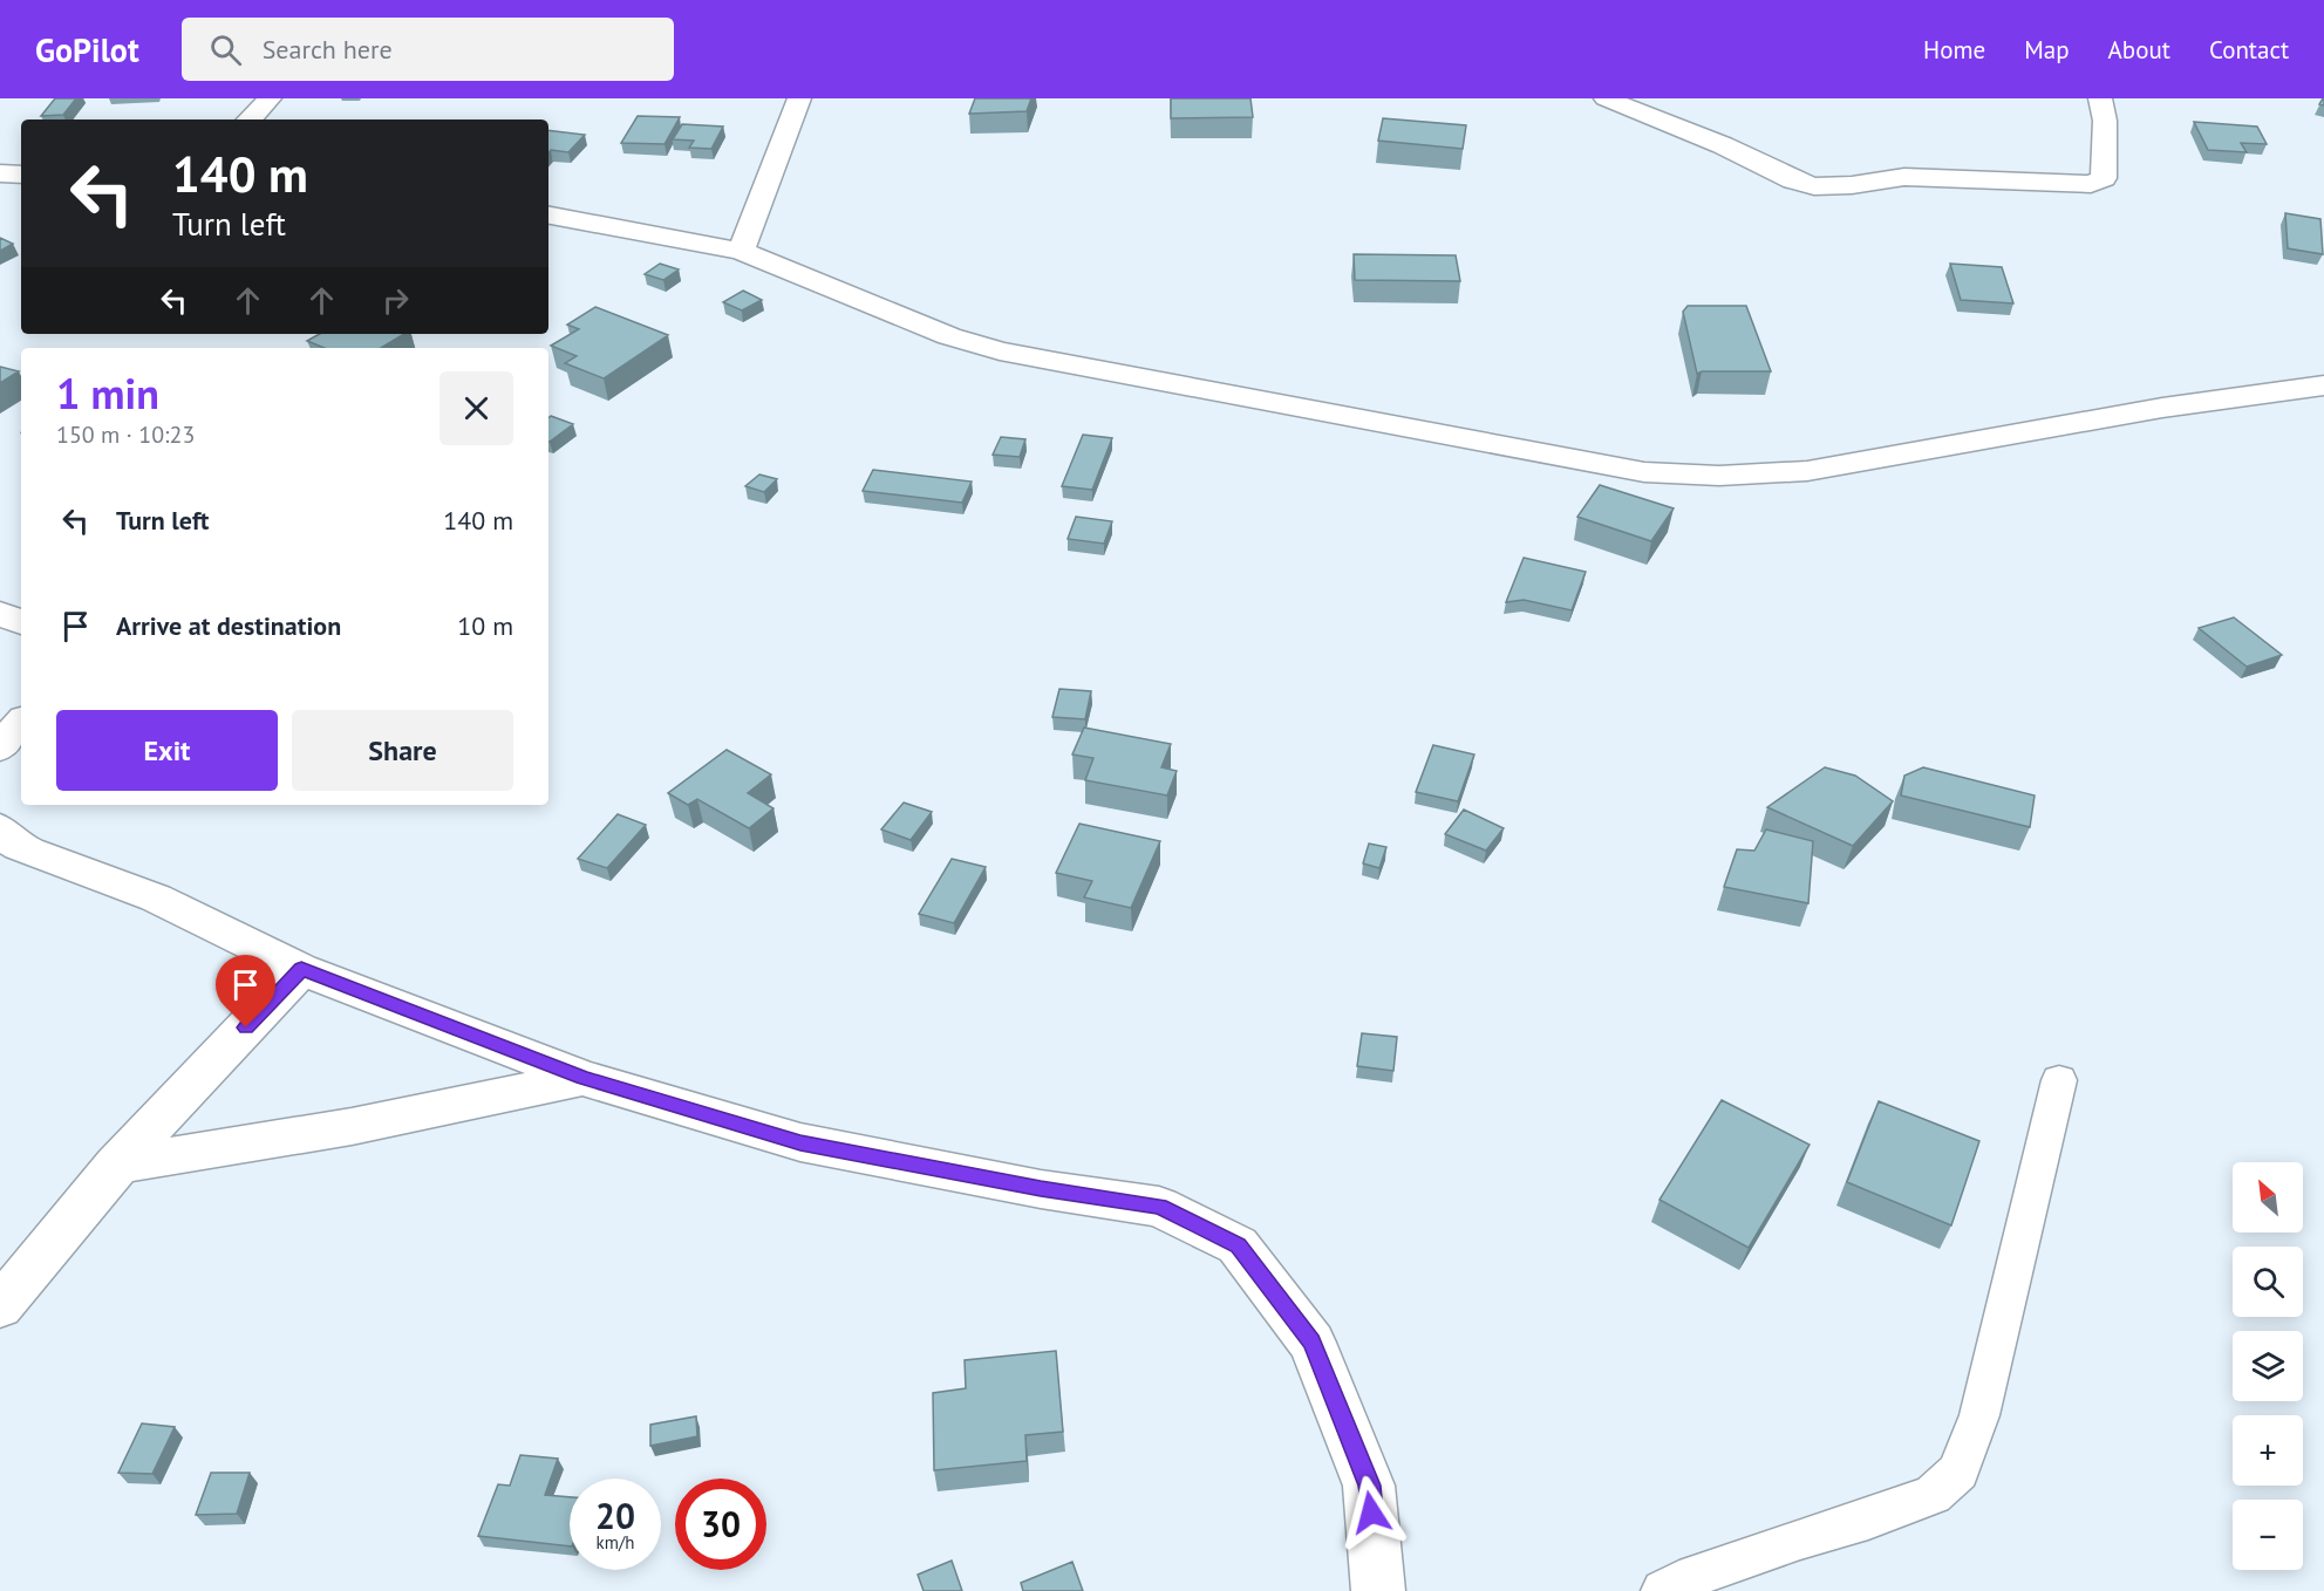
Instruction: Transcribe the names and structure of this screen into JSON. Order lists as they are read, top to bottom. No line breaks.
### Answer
{"north":"top left","page":{"header":"GoPilot","search":"Search here","nav":["Home","Map","About","Contact"],"turn":["140 m","Turn left"],"heading":["1 min","150 m · 10:23"],"list":[{"name":"Turn left","value":"140 m"},{"name":"Arrive at destination","value":"10 m"}],"buttons":["Exit","Share"],"map_buttons":["+","−"],"speed":"20 km/h","limit":"30"}}
